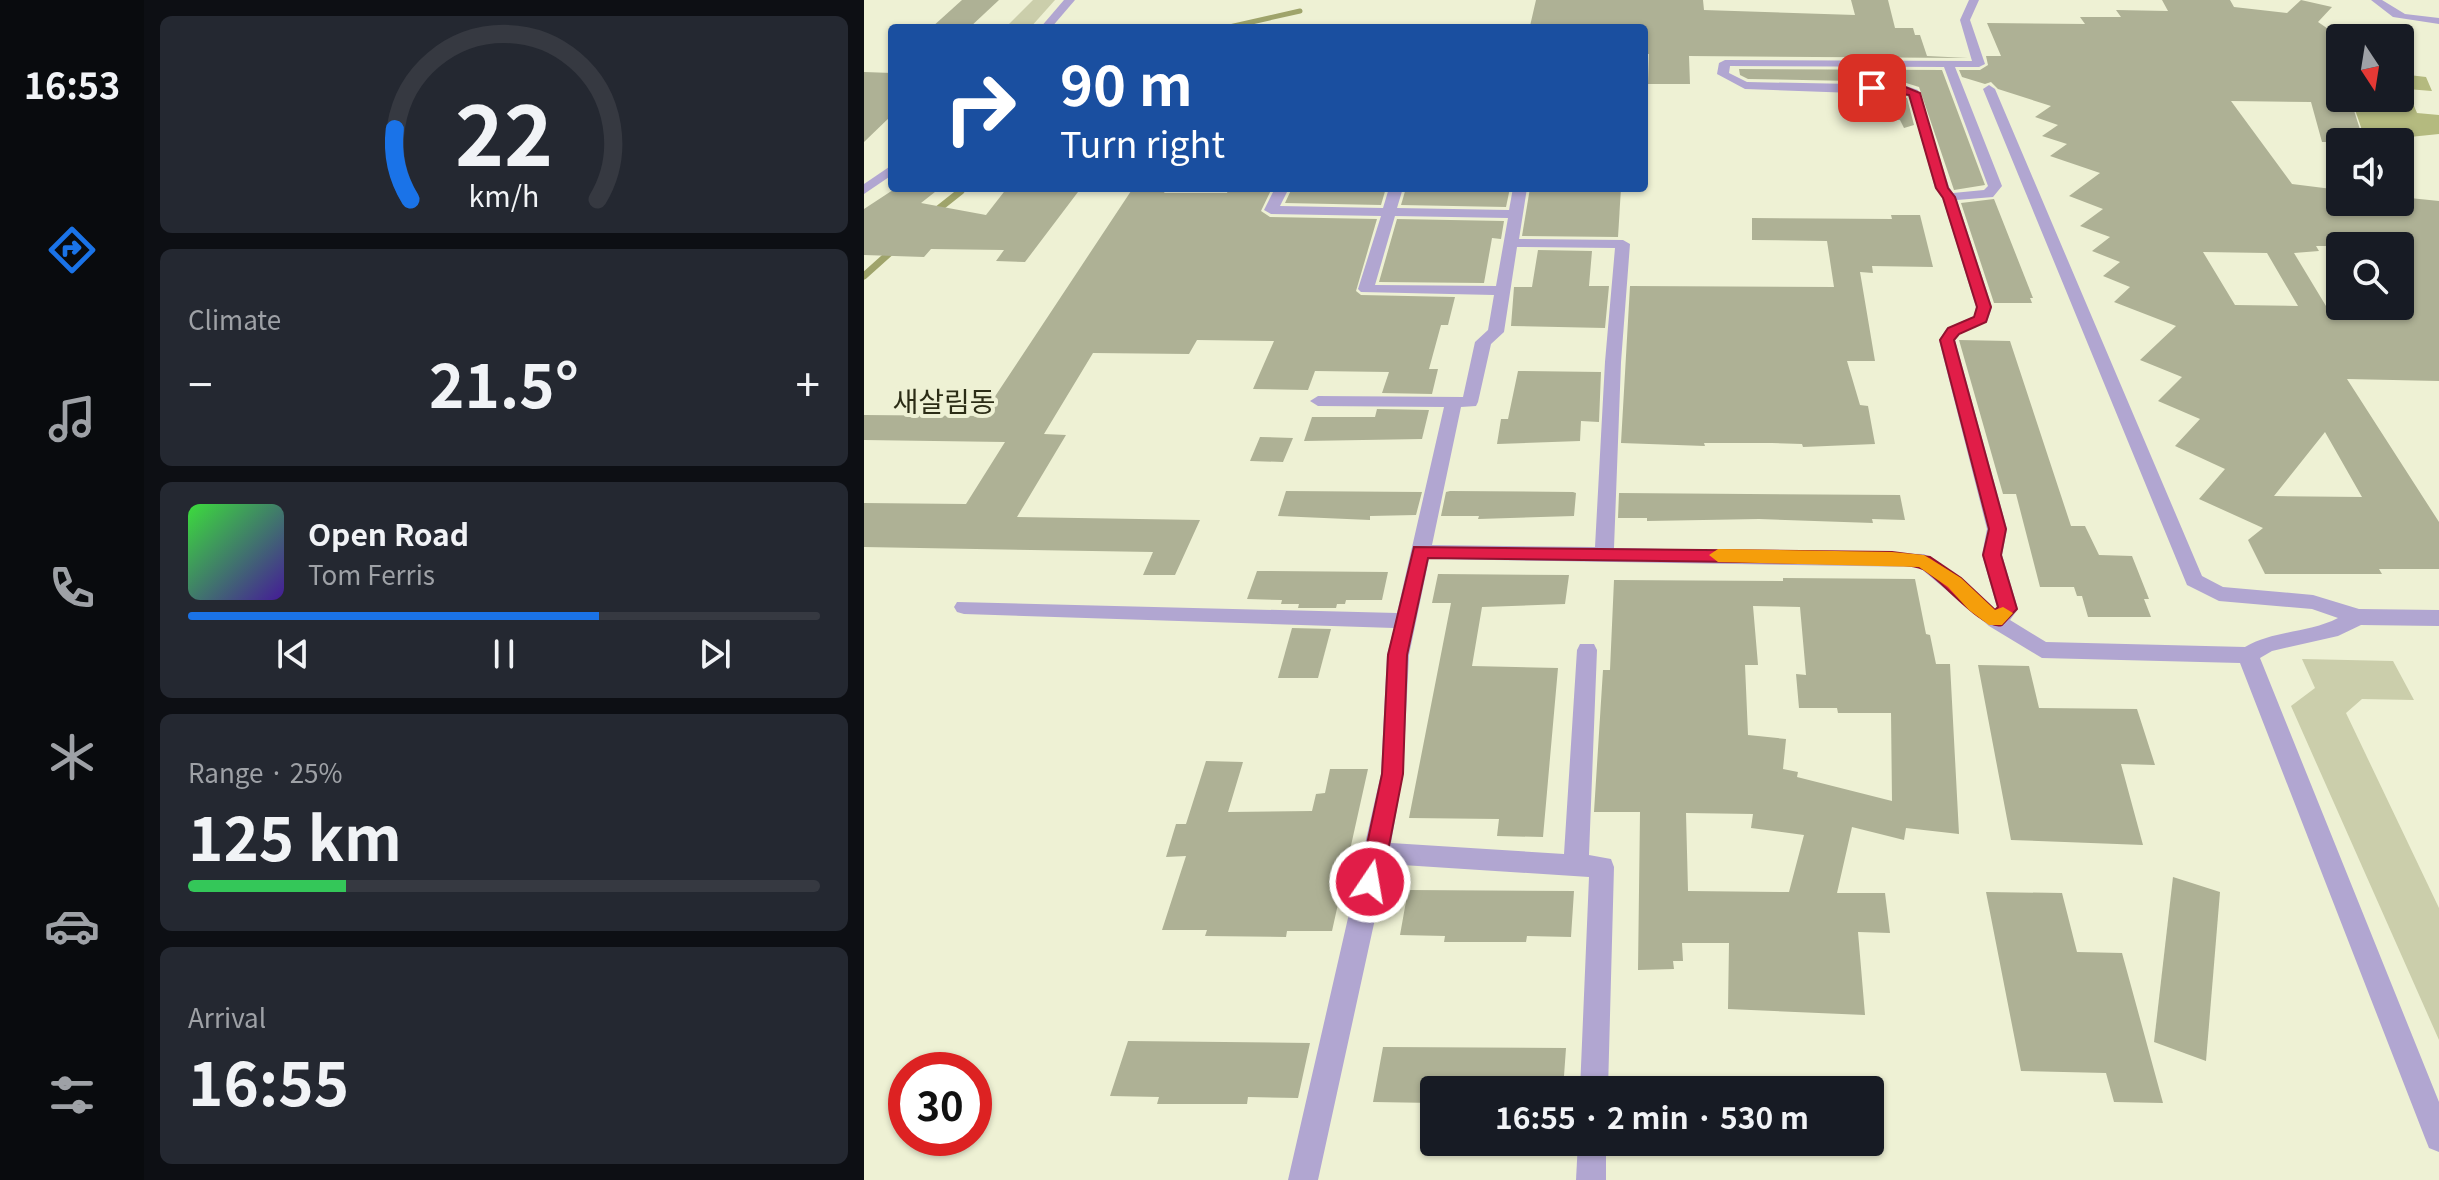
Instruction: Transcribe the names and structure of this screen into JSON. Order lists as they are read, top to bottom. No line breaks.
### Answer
{"districts":["새살림동"],"north":"bottom","page":{"tabs":"16:53","turn":["90 m","Turn right"],"tile":["Climate",["Range · 25%","125 km"],["Arrival","16:55"]],"heat":["−","21.5°","+"],"song":["Open Road","Tom Ferris"],"limit":"30","trip":"16:55 · 2 min · 530 m","gauge":["22","km/h"]}}
